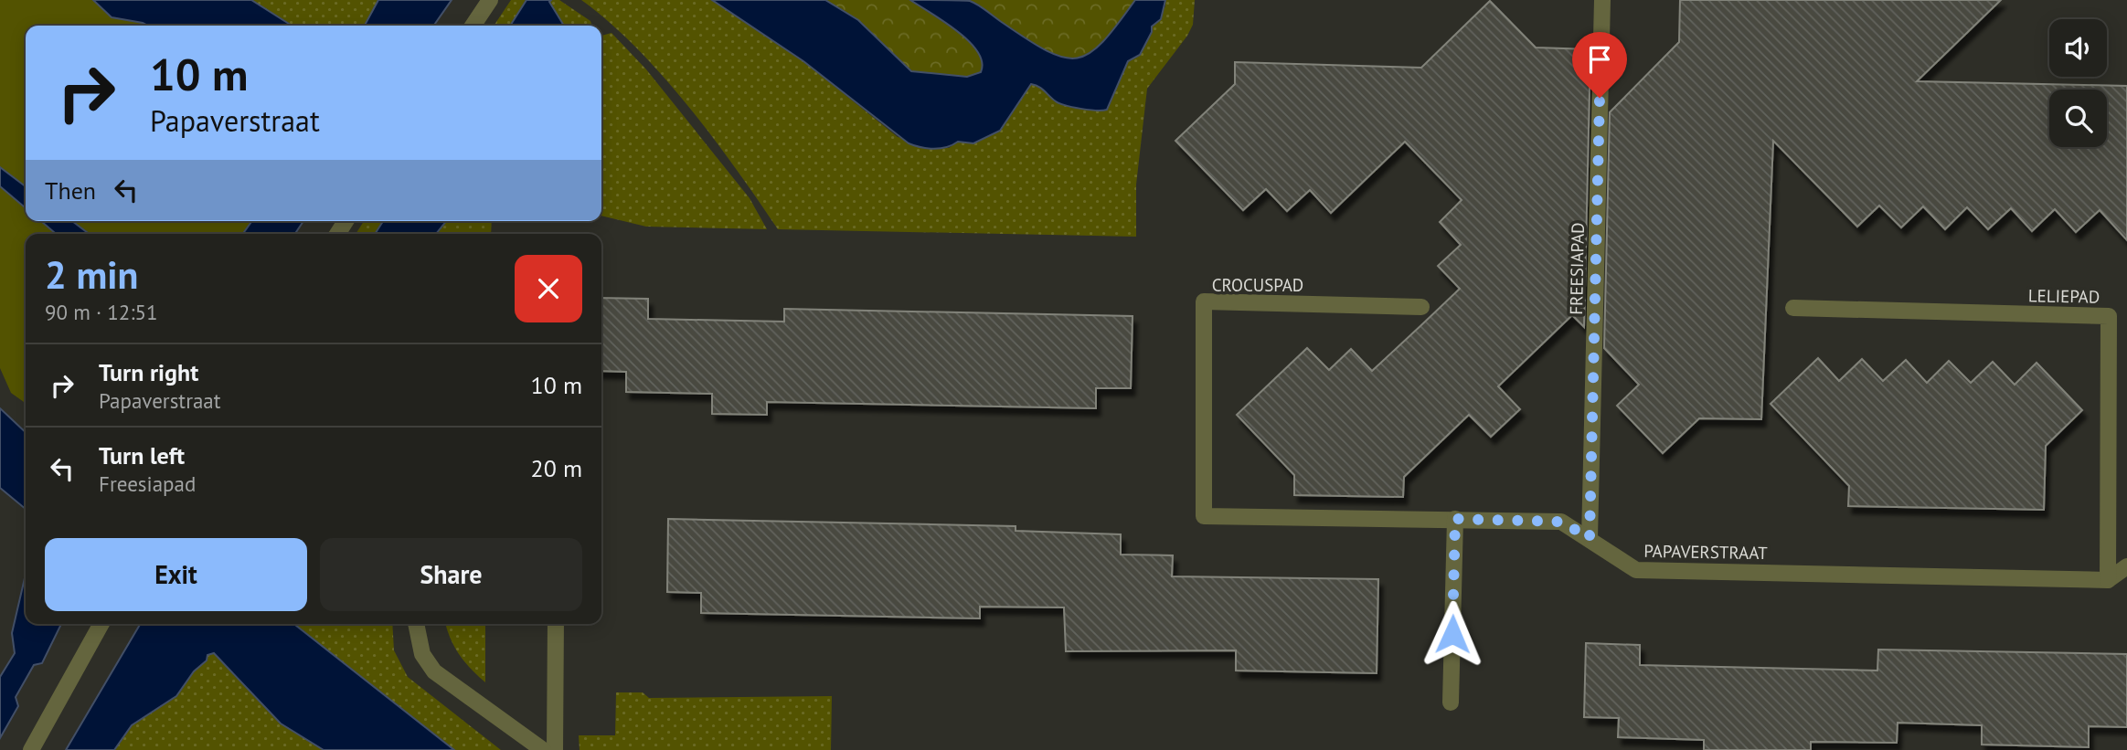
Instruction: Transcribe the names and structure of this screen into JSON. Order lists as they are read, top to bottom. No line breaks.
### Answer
{"streets":{"street":["FREESIAPAD","CROCUSPAD","LELIEPAD","PAPAVERSTRAAT"]},"crossings":[["FREESIAPAD","PAPAVERSTRAAT"],["CROCUSPAD","PAPAVERSTRAAT"],["LELIEPAD","PAPAVERSTRAAT"]],"page":{"turn":["10 m","Papaverstraat"],"then":"Then","heading":["2 min","90 m · 12:51"],"list":[{"name":"Turn right","note":"Papaverstraat","value":"10 m"},{"name":"Turn left","note":"Freesiapad","value":"20 m"}],"buttons":["Exit","Share"]}}
